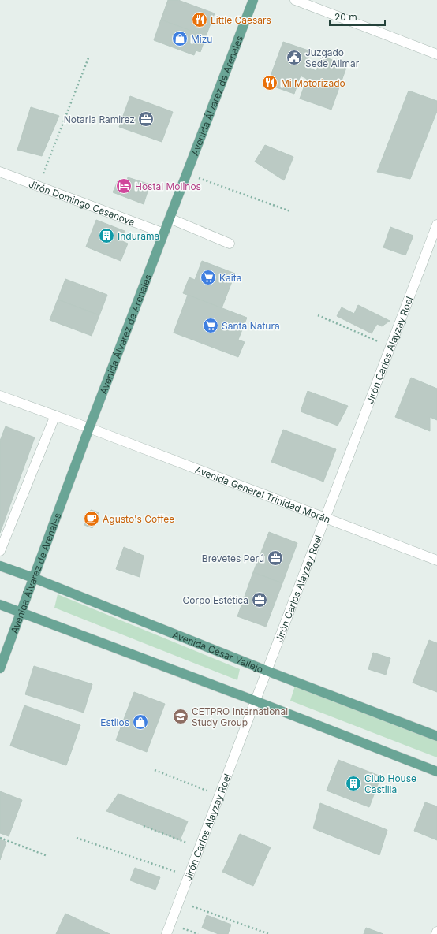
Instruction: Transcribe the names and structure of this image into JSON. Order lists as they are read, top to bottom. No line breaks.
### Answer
{"streets":{"main road":["Avenida Álvarez de Arenales","Avenida César Vallejo"],"street":["Jirón Domingo Casanova","Jirón Carlos Alayzay Roel","Avenida General Trinidad Morán"]},"crossings":[["Avenida Álvarez de Arenales","Jirón Domingo Casanova"],["Avenida Álvarez de Arenales","Avenida General Trinidad Morán"],["Avenida Álvarez de Arenales","Avenida César Vallejo"],["Jirón Carlos Alayzay Roel","Avenida General Trinidad Morán"],["Jirón Carlos Alayzay Roel","Avenida César Vallejo"]],"places":{"restaurant":["Little Caesars","Mi Motorizado"],"shop":["Mizu","Estilos"],"public building":["Juzgado Sede Alimar"],"office":["Notaria Ramirez","Brevetes Perú","Corpo Estética"],"hotel":["Hostal Molinos"],"building":["Indurama","Club House Castilla"],"supermarket":["Kaita","Santa Natura"],"cafe":["Agusto's Coffee"],"school or university":["CETPRO International Study Group"]},"scale_bar":"20 m"}
